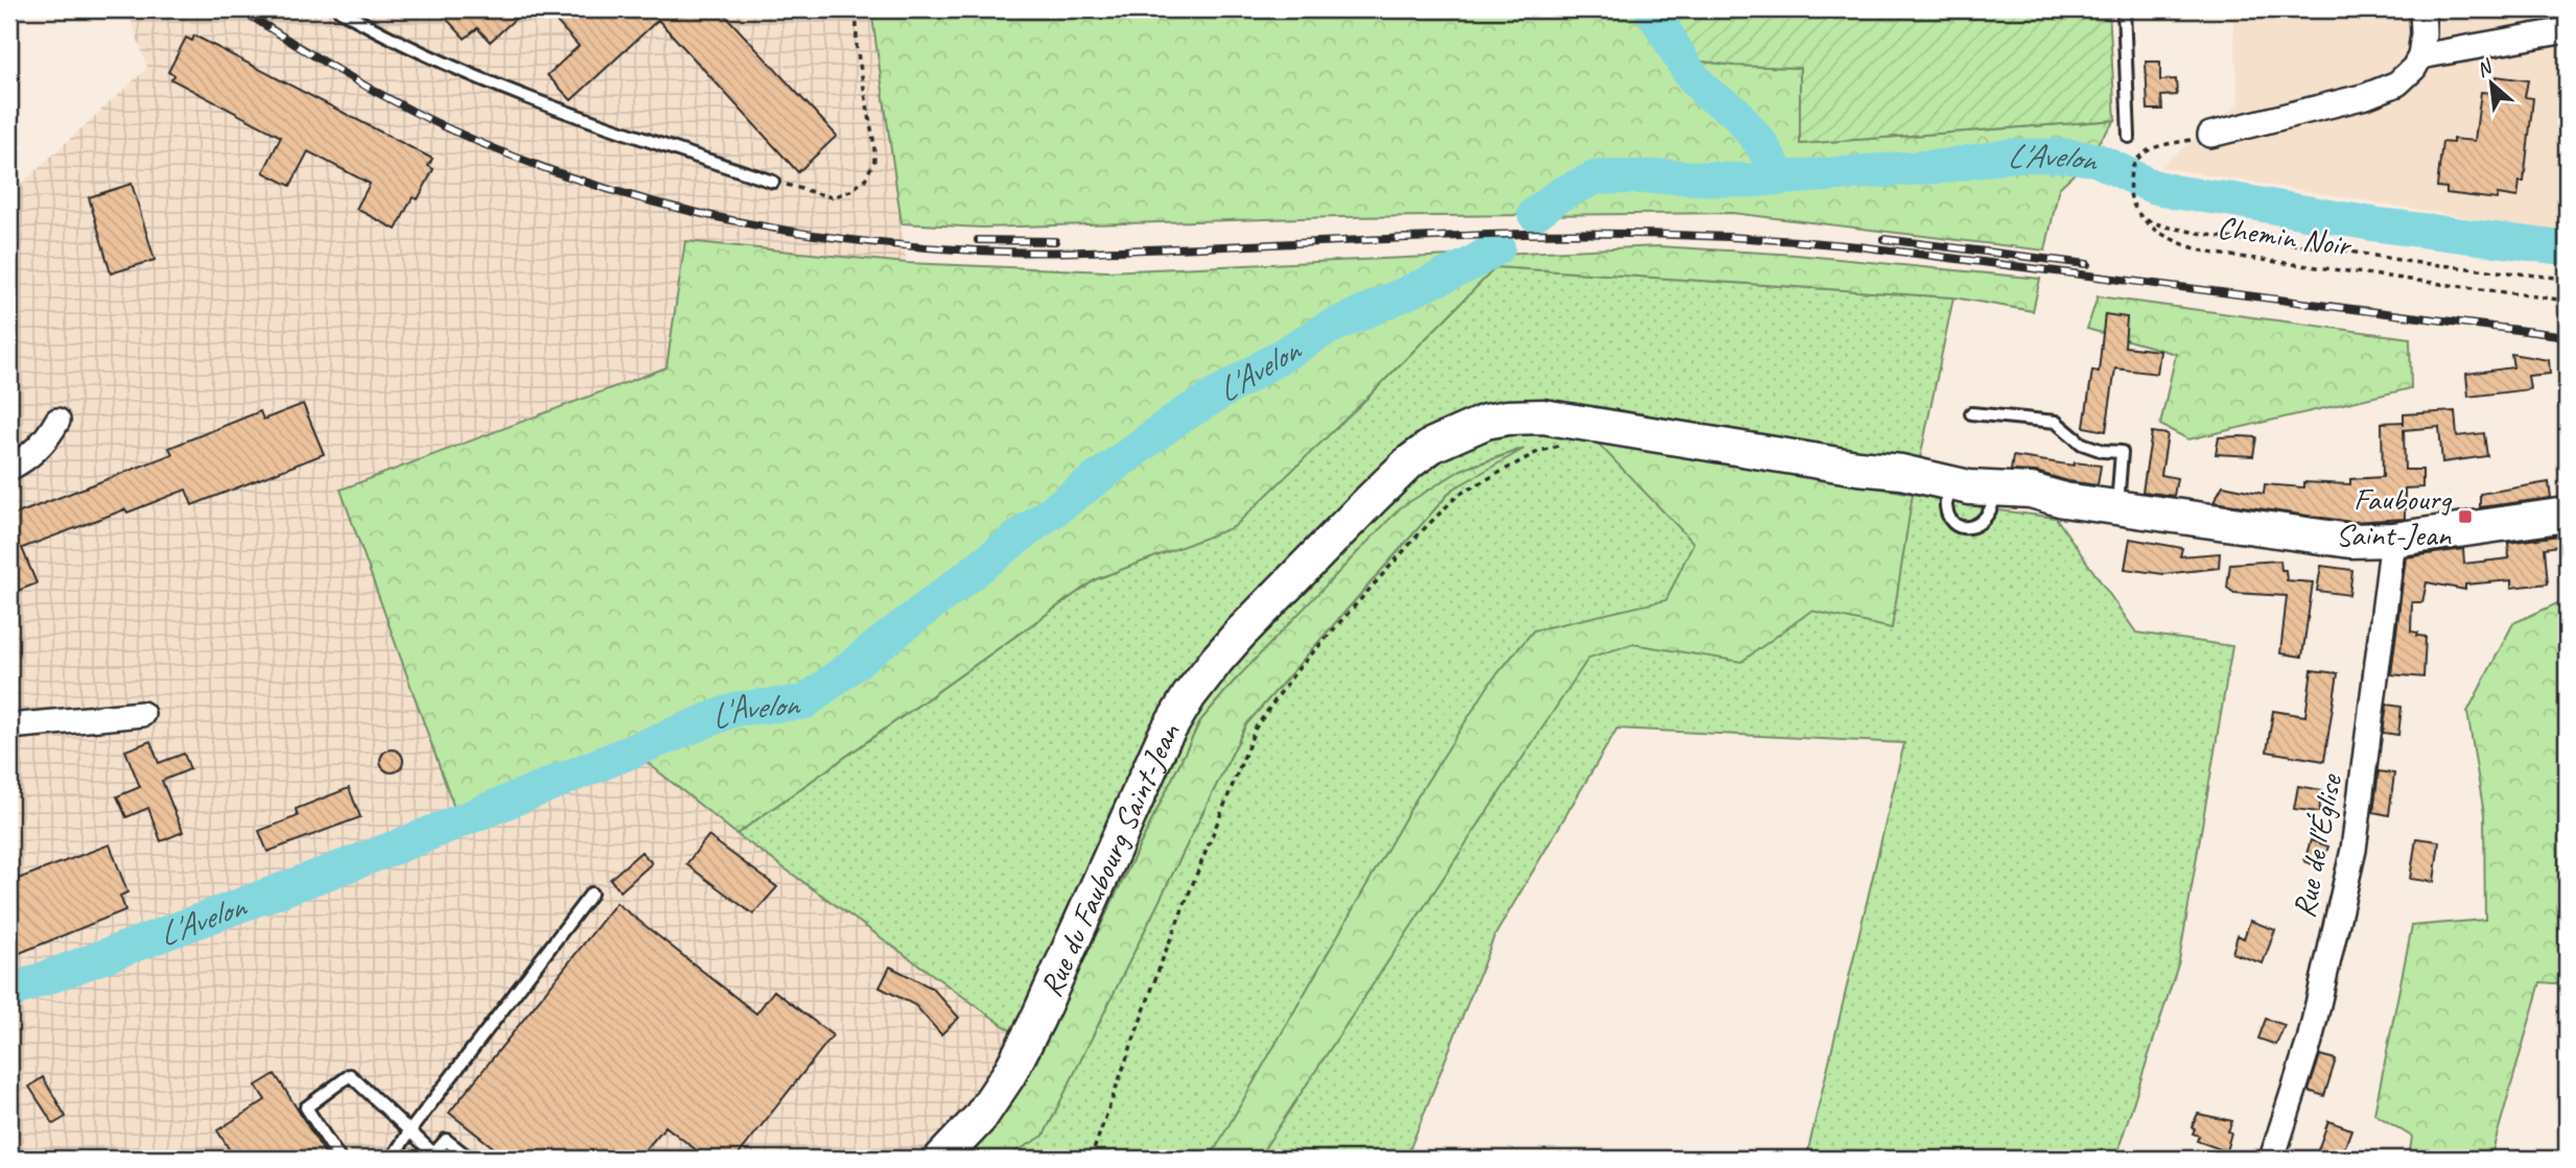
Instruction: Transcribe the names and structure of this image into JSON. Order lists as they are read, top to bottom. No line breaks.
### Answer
{"streets":{"main road":["Rue du Faubourg Saint-Jean"],"street":["Rue de l'Église"],"path":["Chemin Noir"]},"crossings":[["Rue de l'Église","Rue du Faubourg Saint-Jean"]],"water":["L'Avelon"],"places":{"transit":["Faubourg Saint-Jean"]},"north":"top left"}
